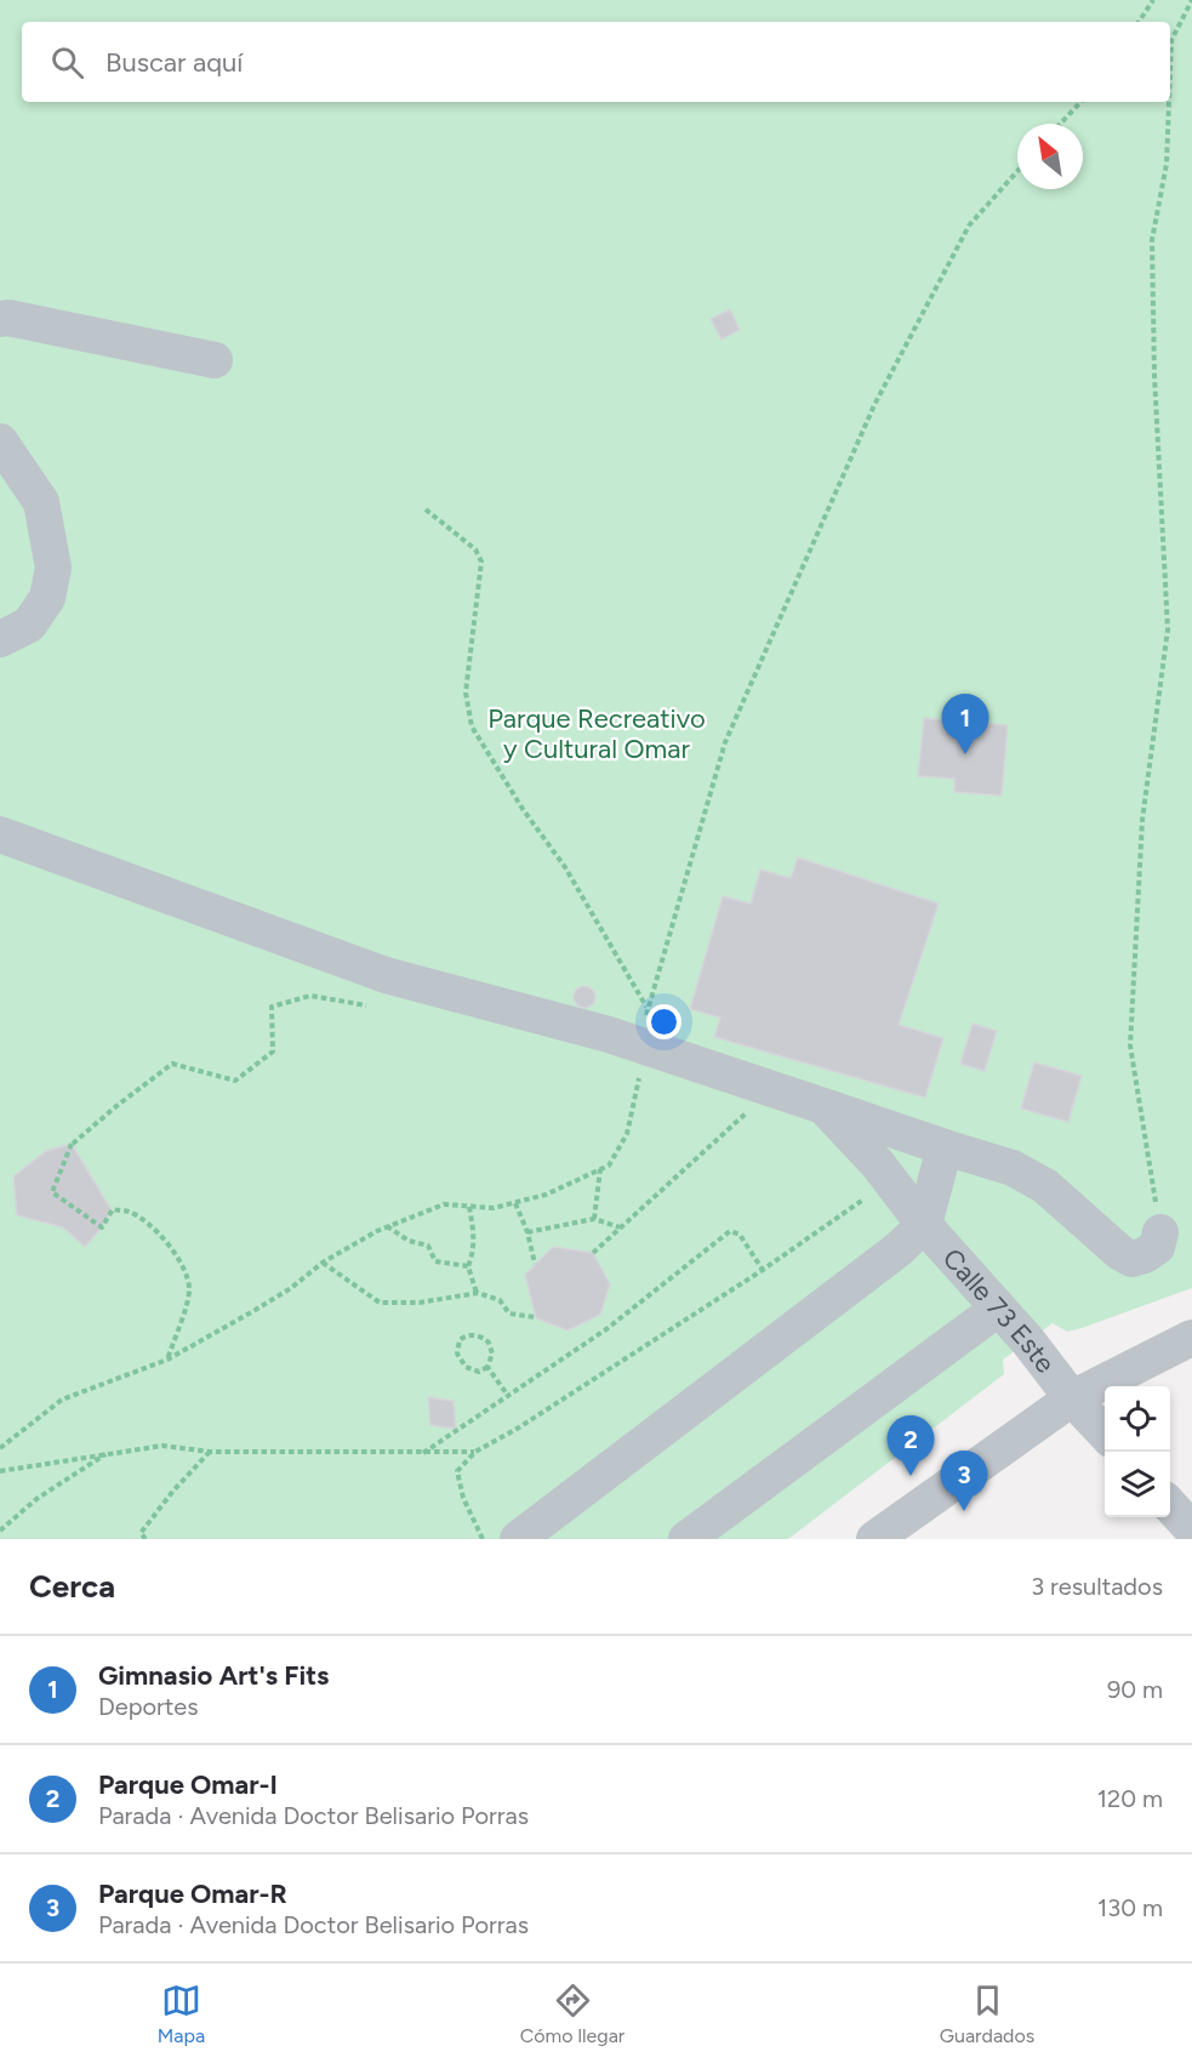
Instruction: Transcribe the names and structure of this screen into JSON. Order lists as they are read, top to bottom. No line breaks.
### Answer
{"streets":{"street":["Calle 73 Este"]},"parks":["Parque Recreativo y Cultural Omar"],"north":"top left","page":{"search":"Buscar aquí","pins":["1","2","3"],"heading":["Cerca","3 resultados"],"list":[{"mark":"1","name":"Gimnasio Art's Fits","note":"Deportes","value":"90 m"},{"mark":"2","name":"Parque Omar-I","note":"Parada · Avenida Doctor Belisario Porras","value":"120 m"},{"mark":"3","name":"Parque Omar-R","note":"Parada · Avenida Doctor Belisario Porras","value":"130 m"}],"nav":["Mapa","Cómo llegar","Guardados"]}}
